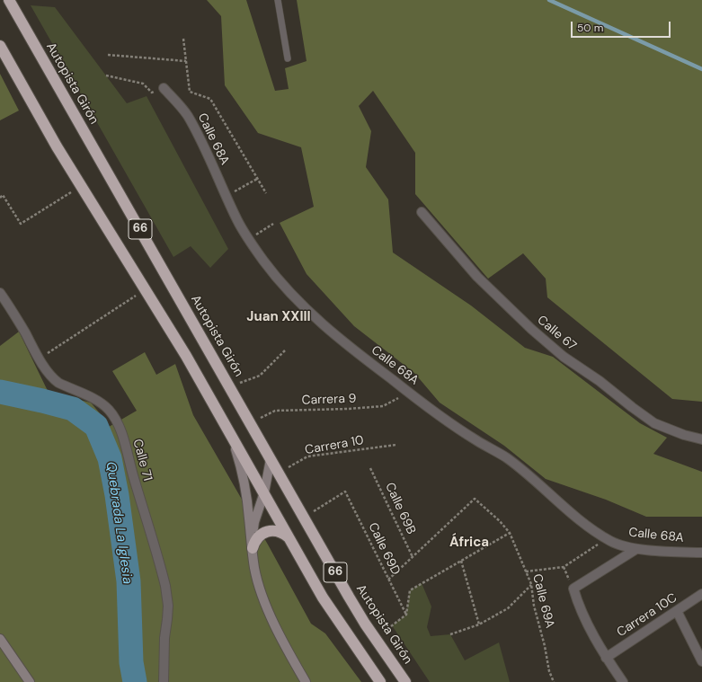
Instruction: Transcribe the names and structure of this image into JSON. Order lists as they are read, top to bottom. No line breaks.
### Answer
{"streets":{"highway":["Autopista Girón","66"],"street":["Calle 68A","Calle 67","Calle 71","Carrera 10C"],"path":["Carrera 9","Carrera 10","Calle 69B","Calle 69D","Calle 69A"]},"crossings":[["Autopista Girón","Carrera 9"],["Autopista Girón","Carrera 10"],["Autopista Girón","Calle 69D"],["Calle 68A","Carrera 9"],["Calle 69B","Calle 69A"]],"districts":["Juan XXIII","África"],"water":["Quebrada La Iglesia"],"scale_bar":"50 m"}
